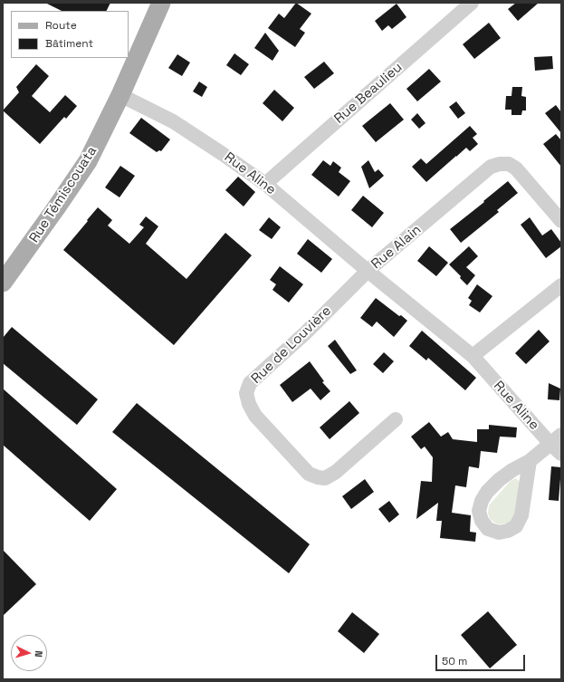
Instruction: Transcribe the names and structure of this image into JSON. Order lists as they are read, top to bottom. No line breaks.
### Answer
{"streets":{"main road":["Rue Témiscouata"],"street":["Rue Beaulieu","Rue Aline","Rue Alain","Rue de Louvière"]},"crossings":[["Rue Beaulieu","Rue Aline"],["Rue Aline","Rue Témiscouata"],["Rue Aline","Rue Alain"],["Rue Aline","Rue de Louvière"],["Rue Alain","Rue de Louvière"]],"legend":["Route","Bâtiment"],"scale_bar":"50 m","north":"right"}
